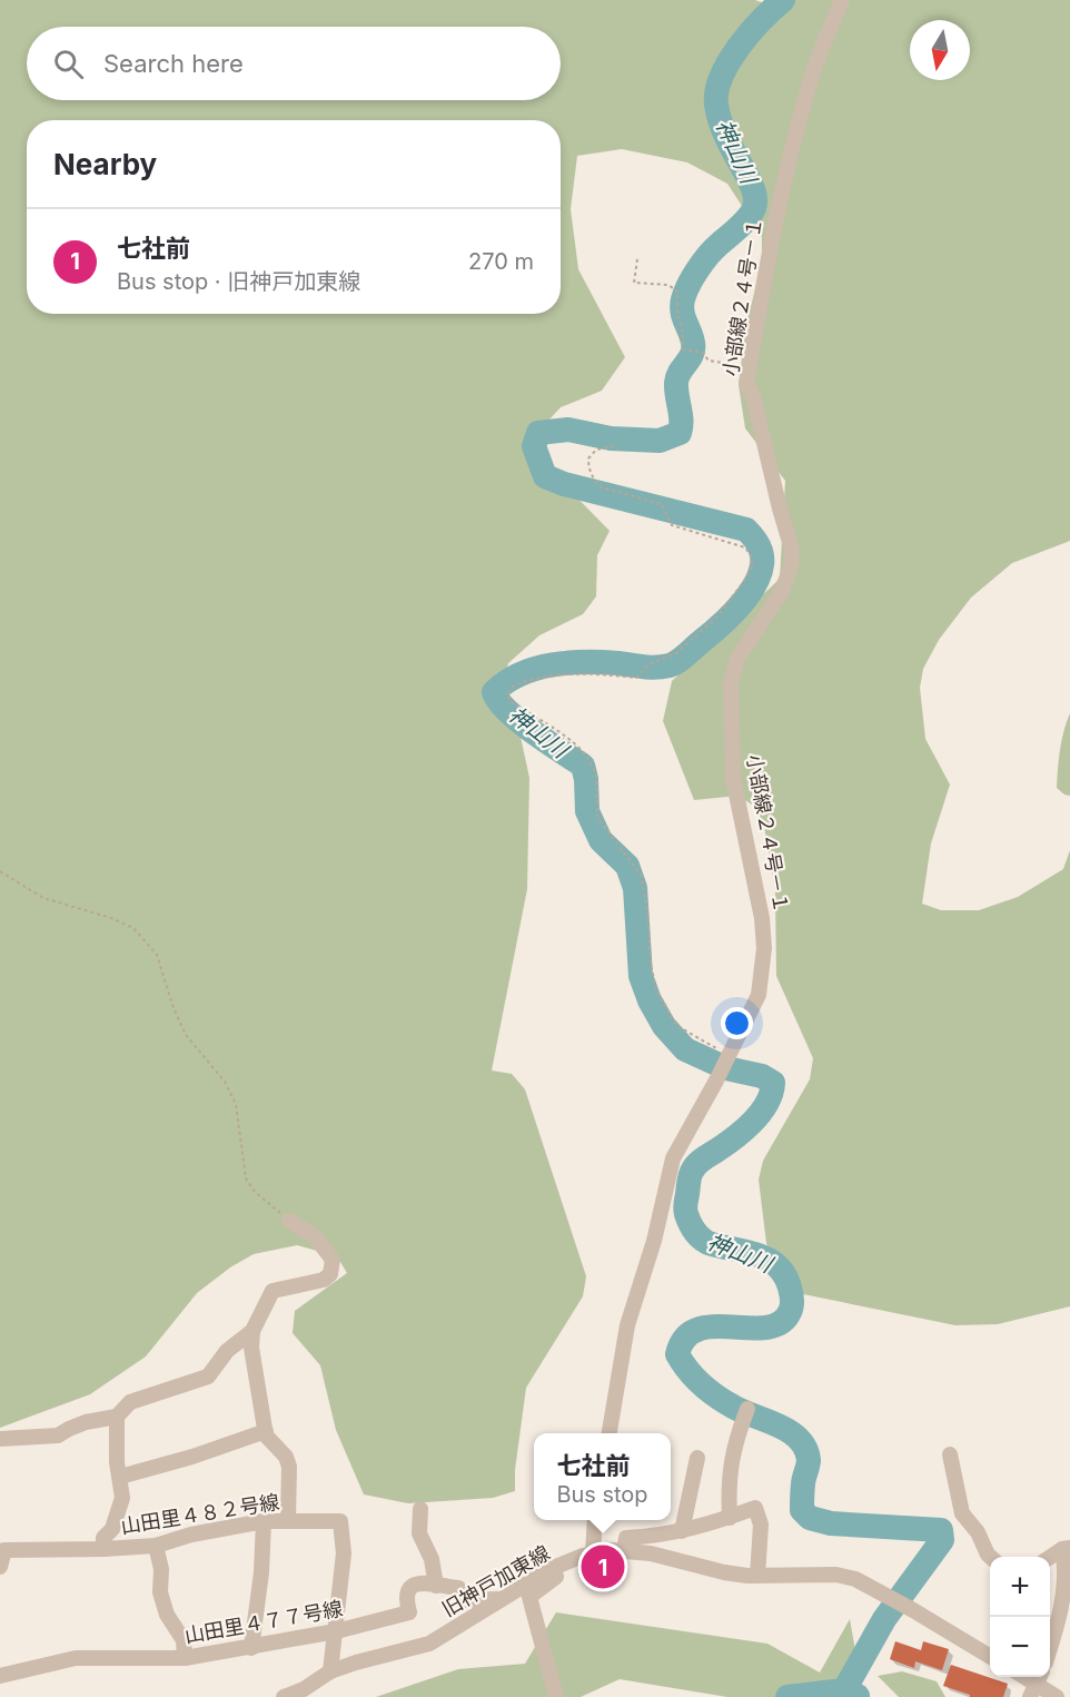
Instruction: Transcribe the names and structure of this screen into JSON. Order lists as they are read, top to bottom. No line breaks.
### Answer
{"streets":{"street":["小部線２４号－１","山田里４８２号線","旧神戸加東線","山田里４７７号線"]},"crossings":[["山田里４８２号線","山田里４７７号線"]],"water":["神山川"],"north":"bottom","page":{"search":"Search here","heading":"Nearby","list":[{"mark":"1","name":"七社前","note":"Bus stop · 旧神戸加東線","value":"270 m"}],"popup":["七社前","Bus stop"],"pins":"1","map_buttons":["+","−"]}}
